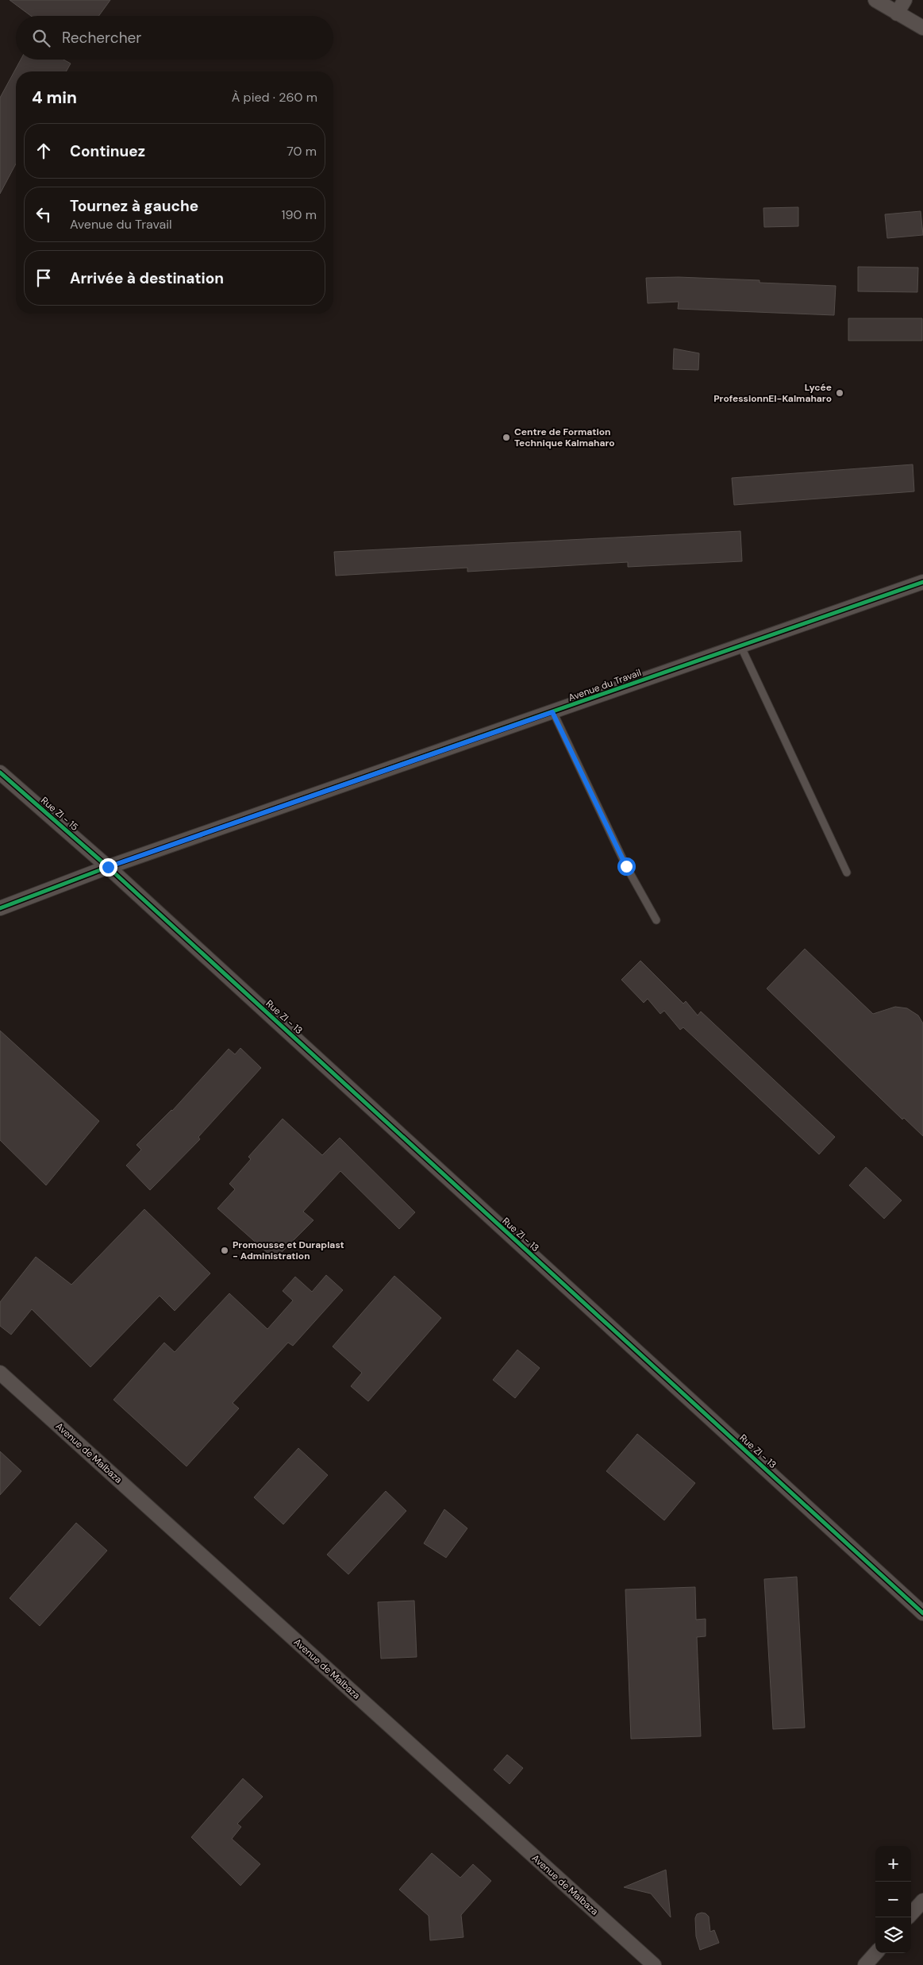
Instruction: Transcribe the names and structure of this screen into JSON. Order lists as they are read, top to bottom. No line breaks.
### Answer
{"streets":{"street":["Avenue du Travail","Rue ZI - 15","Rue ZI - 13","Avenue de Malbaza"]},"crossings":[["Avenue du Travail","Rue ZI - 15"],["Avenue du Travail","Rue ZI - 13"],["Rue ZI - 15","Rue ZI - 13"]],"places":["Lycée ProfessionnEl-Kalmaharo","Centre de Formation Technique Kalmaharo","Promousse et Duraplast - Administration"],"page":{"search":"Rechercher","heading":["4 min","À pied · 260 m"],"list":[["Continuez","70 m"],["Tournez à gauche","Avenue du Travail","190 m"],"Arrivée à destination"],"map_buttons":["+","−"]}}
